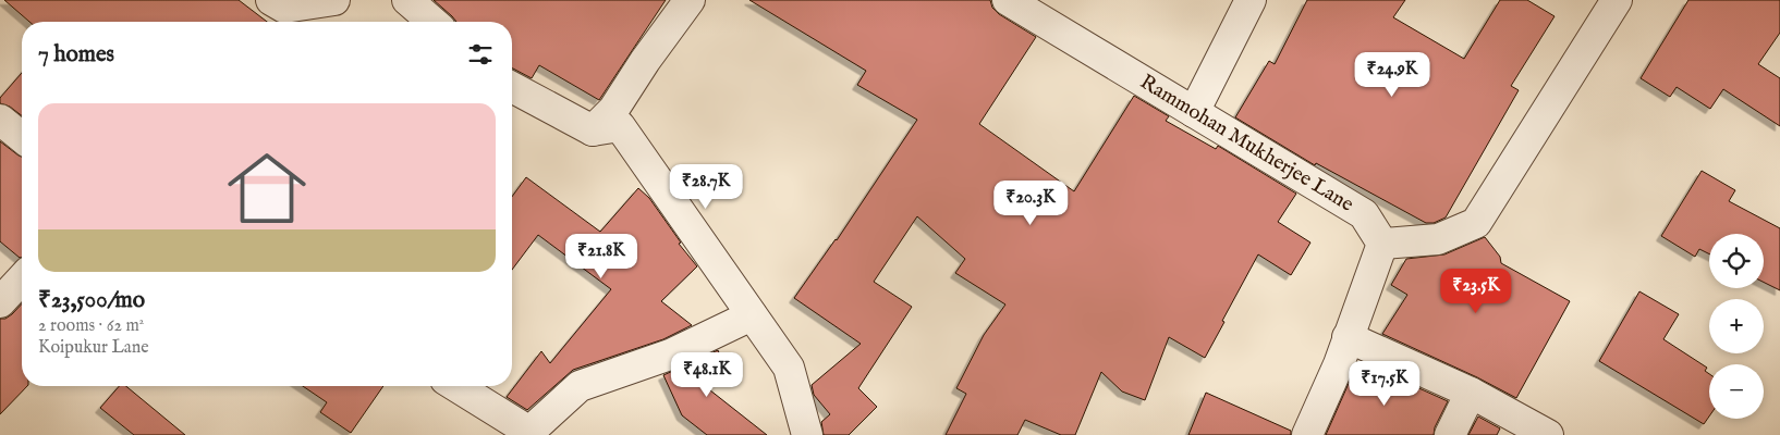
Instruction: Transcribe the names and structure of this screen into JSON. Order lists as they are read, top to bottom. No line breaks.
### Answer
{"streets":{"street":["Rammohan Mukherjee Lane"]},"page":{"heading":"7 homes","price":["₹24.9K","₹28.7K","₹20.3K","₹21.8K","₹23.5K","₹48.1K","₹17.5K"],"list":[{"name":"₹23,500/mo","note":"2 rooms · 62 m² · Koipukur Lane"}],"map_buttons":["+","−"]}}
